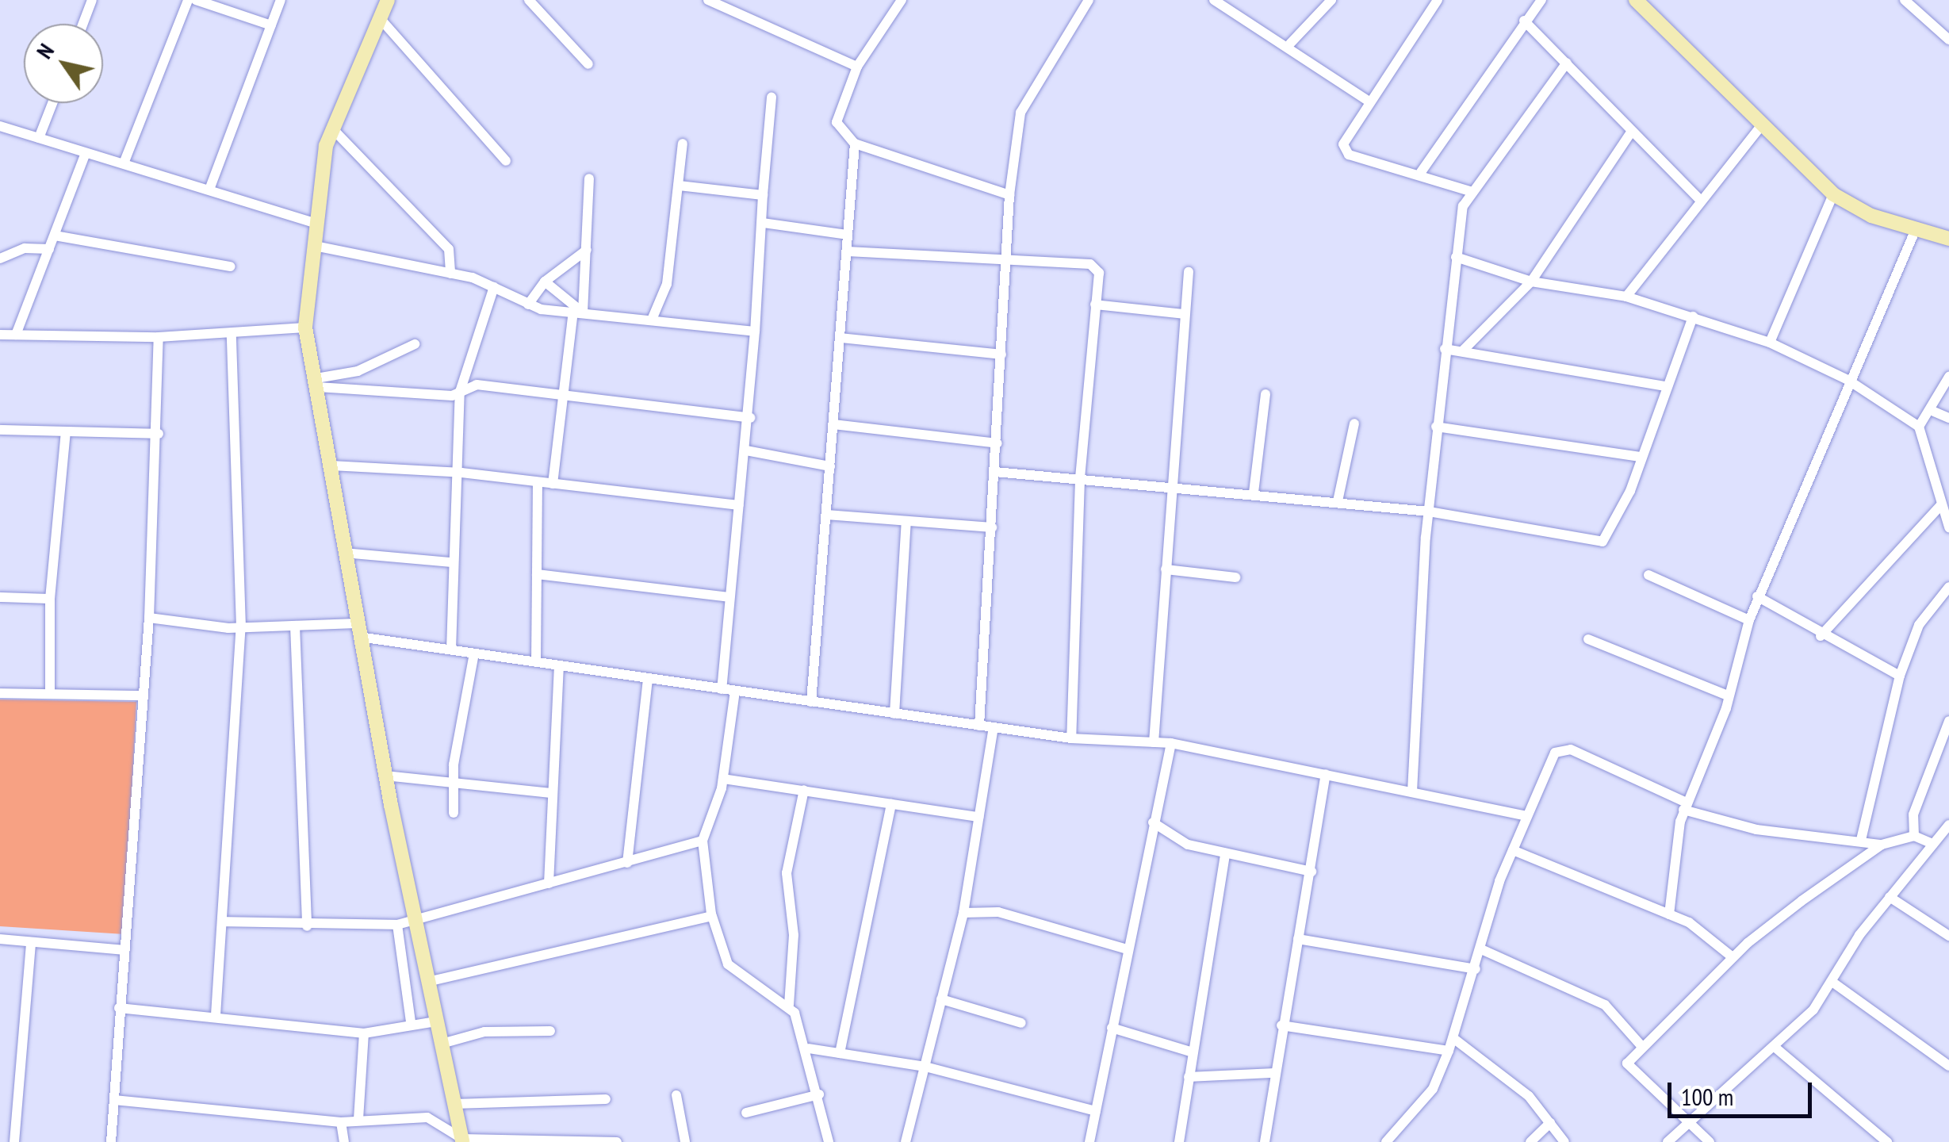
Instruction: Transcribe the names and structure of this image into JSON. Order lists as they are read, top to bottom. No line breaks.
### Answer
{"scale_bar":"100 m","north":"top left"}
